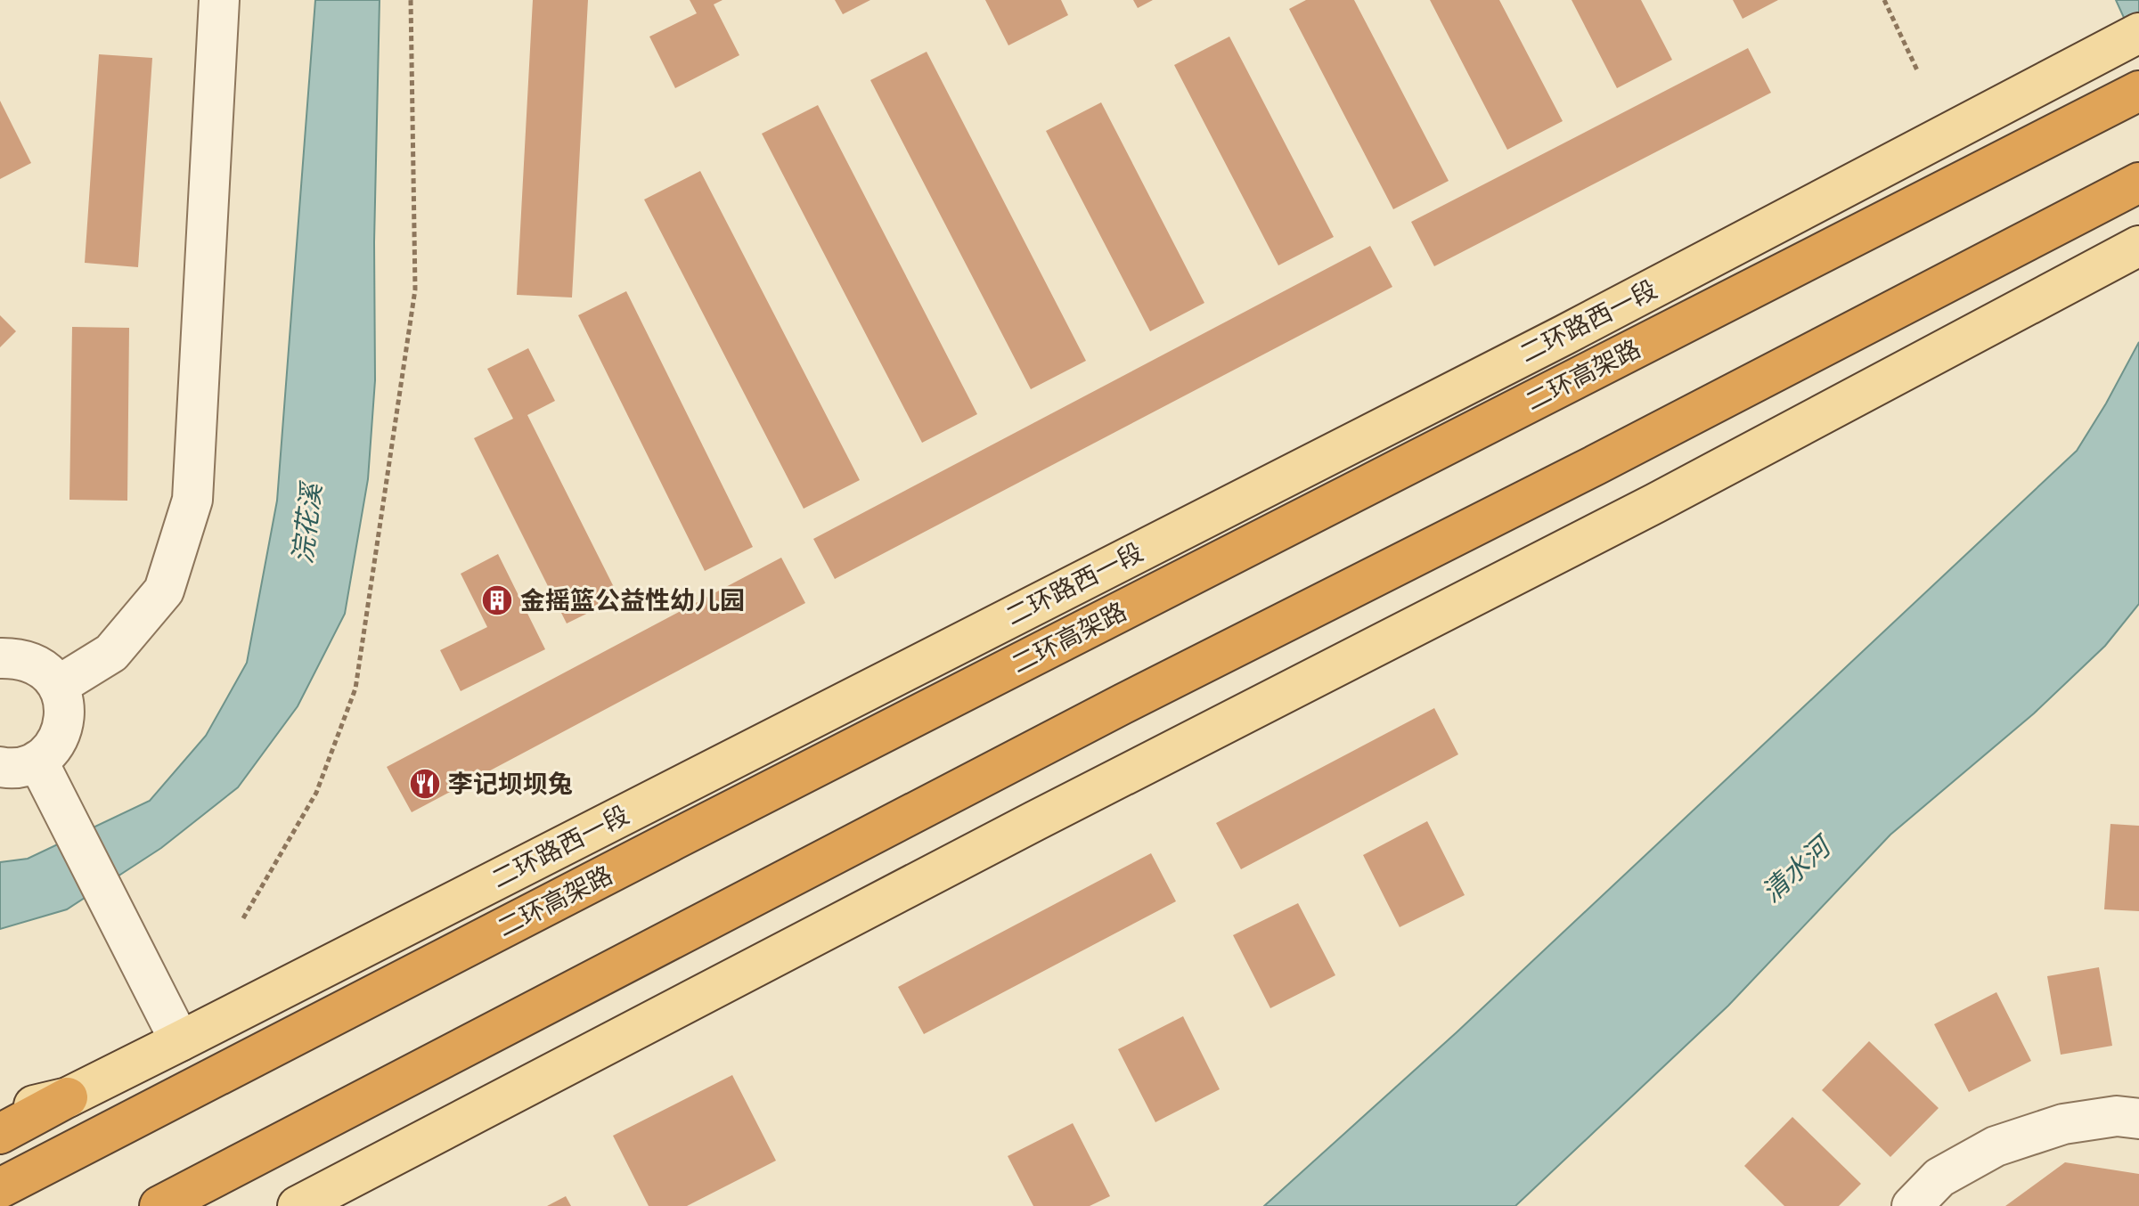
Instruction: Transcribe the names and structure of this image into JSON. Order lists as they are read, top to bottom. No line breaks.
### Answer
{"streets":{"highway":["二环高架路"],"main road":["二环路西一段"]},"water":["浣花溪","清水河"],"places":{"building":["金摇篮公益性幼儿园"],"restaurant":["李记坝坝兔"]}}
